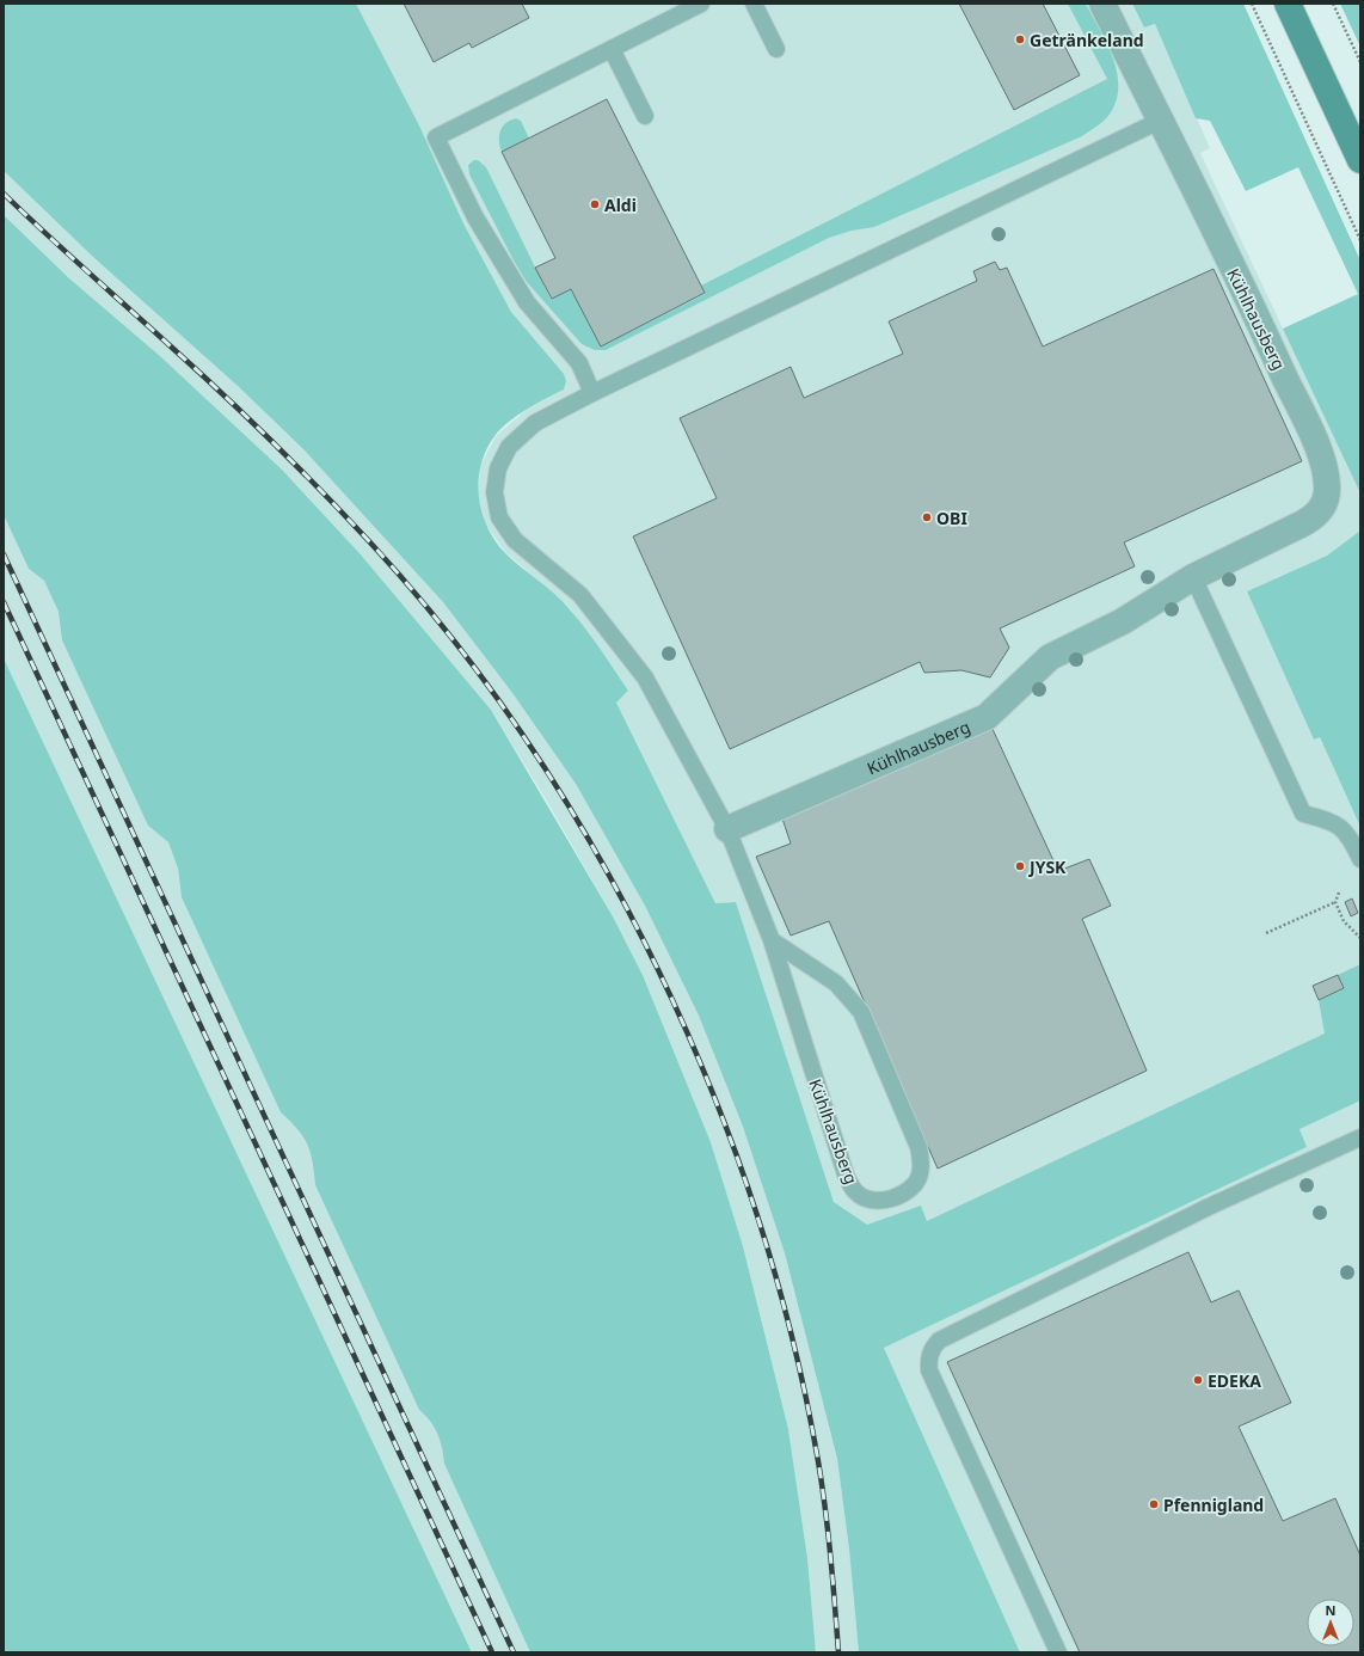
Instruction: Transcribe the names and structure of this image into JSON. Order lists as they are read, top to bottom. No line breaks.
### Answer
{"streets":{"street":["Kühlhausberg"]},"places":["Getränkeland","Aldi","OBI","JYSK","EDEKA","Pfennigland"],"north":"top"}
